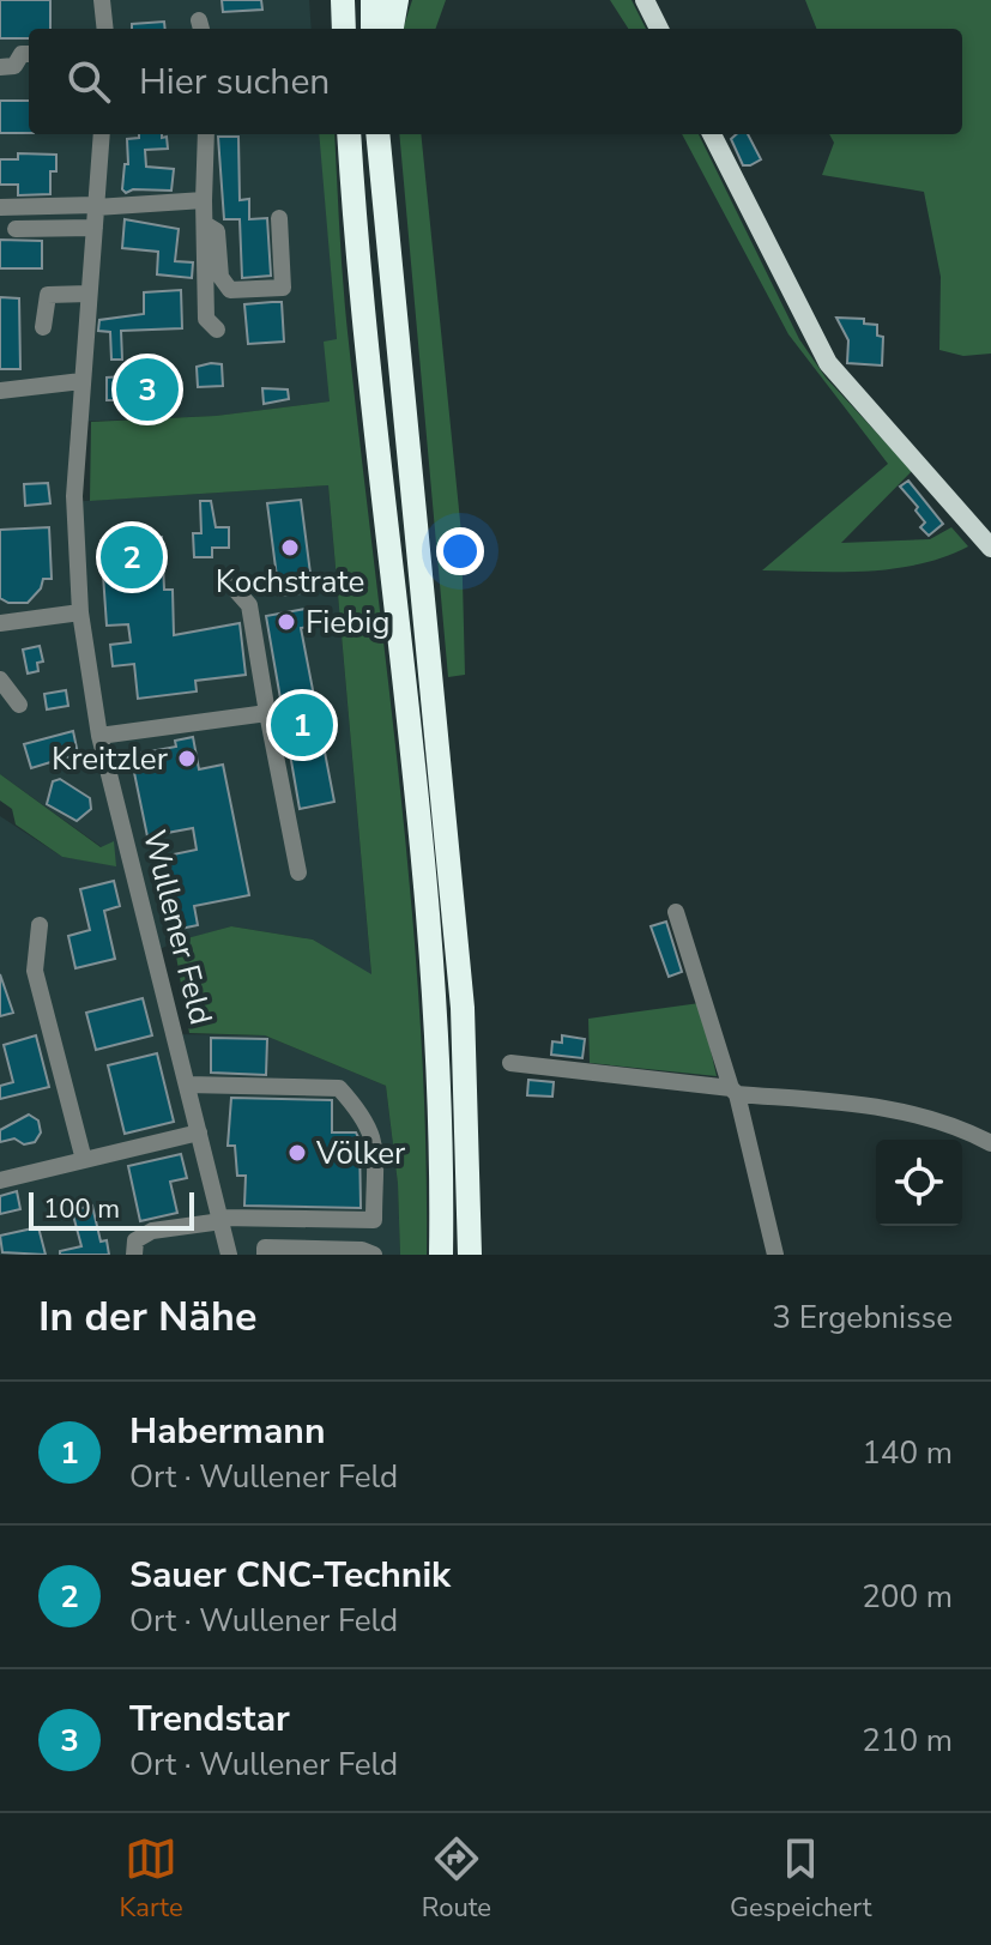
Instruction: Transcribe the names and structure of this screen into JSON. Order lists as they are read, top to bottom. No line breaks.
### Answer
{"streets":{"street":["Wullener Feld"]},"places":["Kochstrate","Fiebig","Kreitzler","Völker"],"scale_bar":"100 m","page":{"search":"Hier suchen","pins":["3","2","1"],"scale":"100 m","heading":["In der Nähe","3 Ergebnisse"],"list":[{"mark":"1","name":"Habermann","note":"Ort · Wullener Feld","value":"140 m"},{"mark":"2","name":"Sauer CNC-Technik","note":"Ort · Wullener Feld","value":"200 m"},{"mark":"3","name":"Trendstar","note":"Ort · Wullener Feld","value":"210 m"}],"nav":["Karte","Route","Gespeichert"]}}
